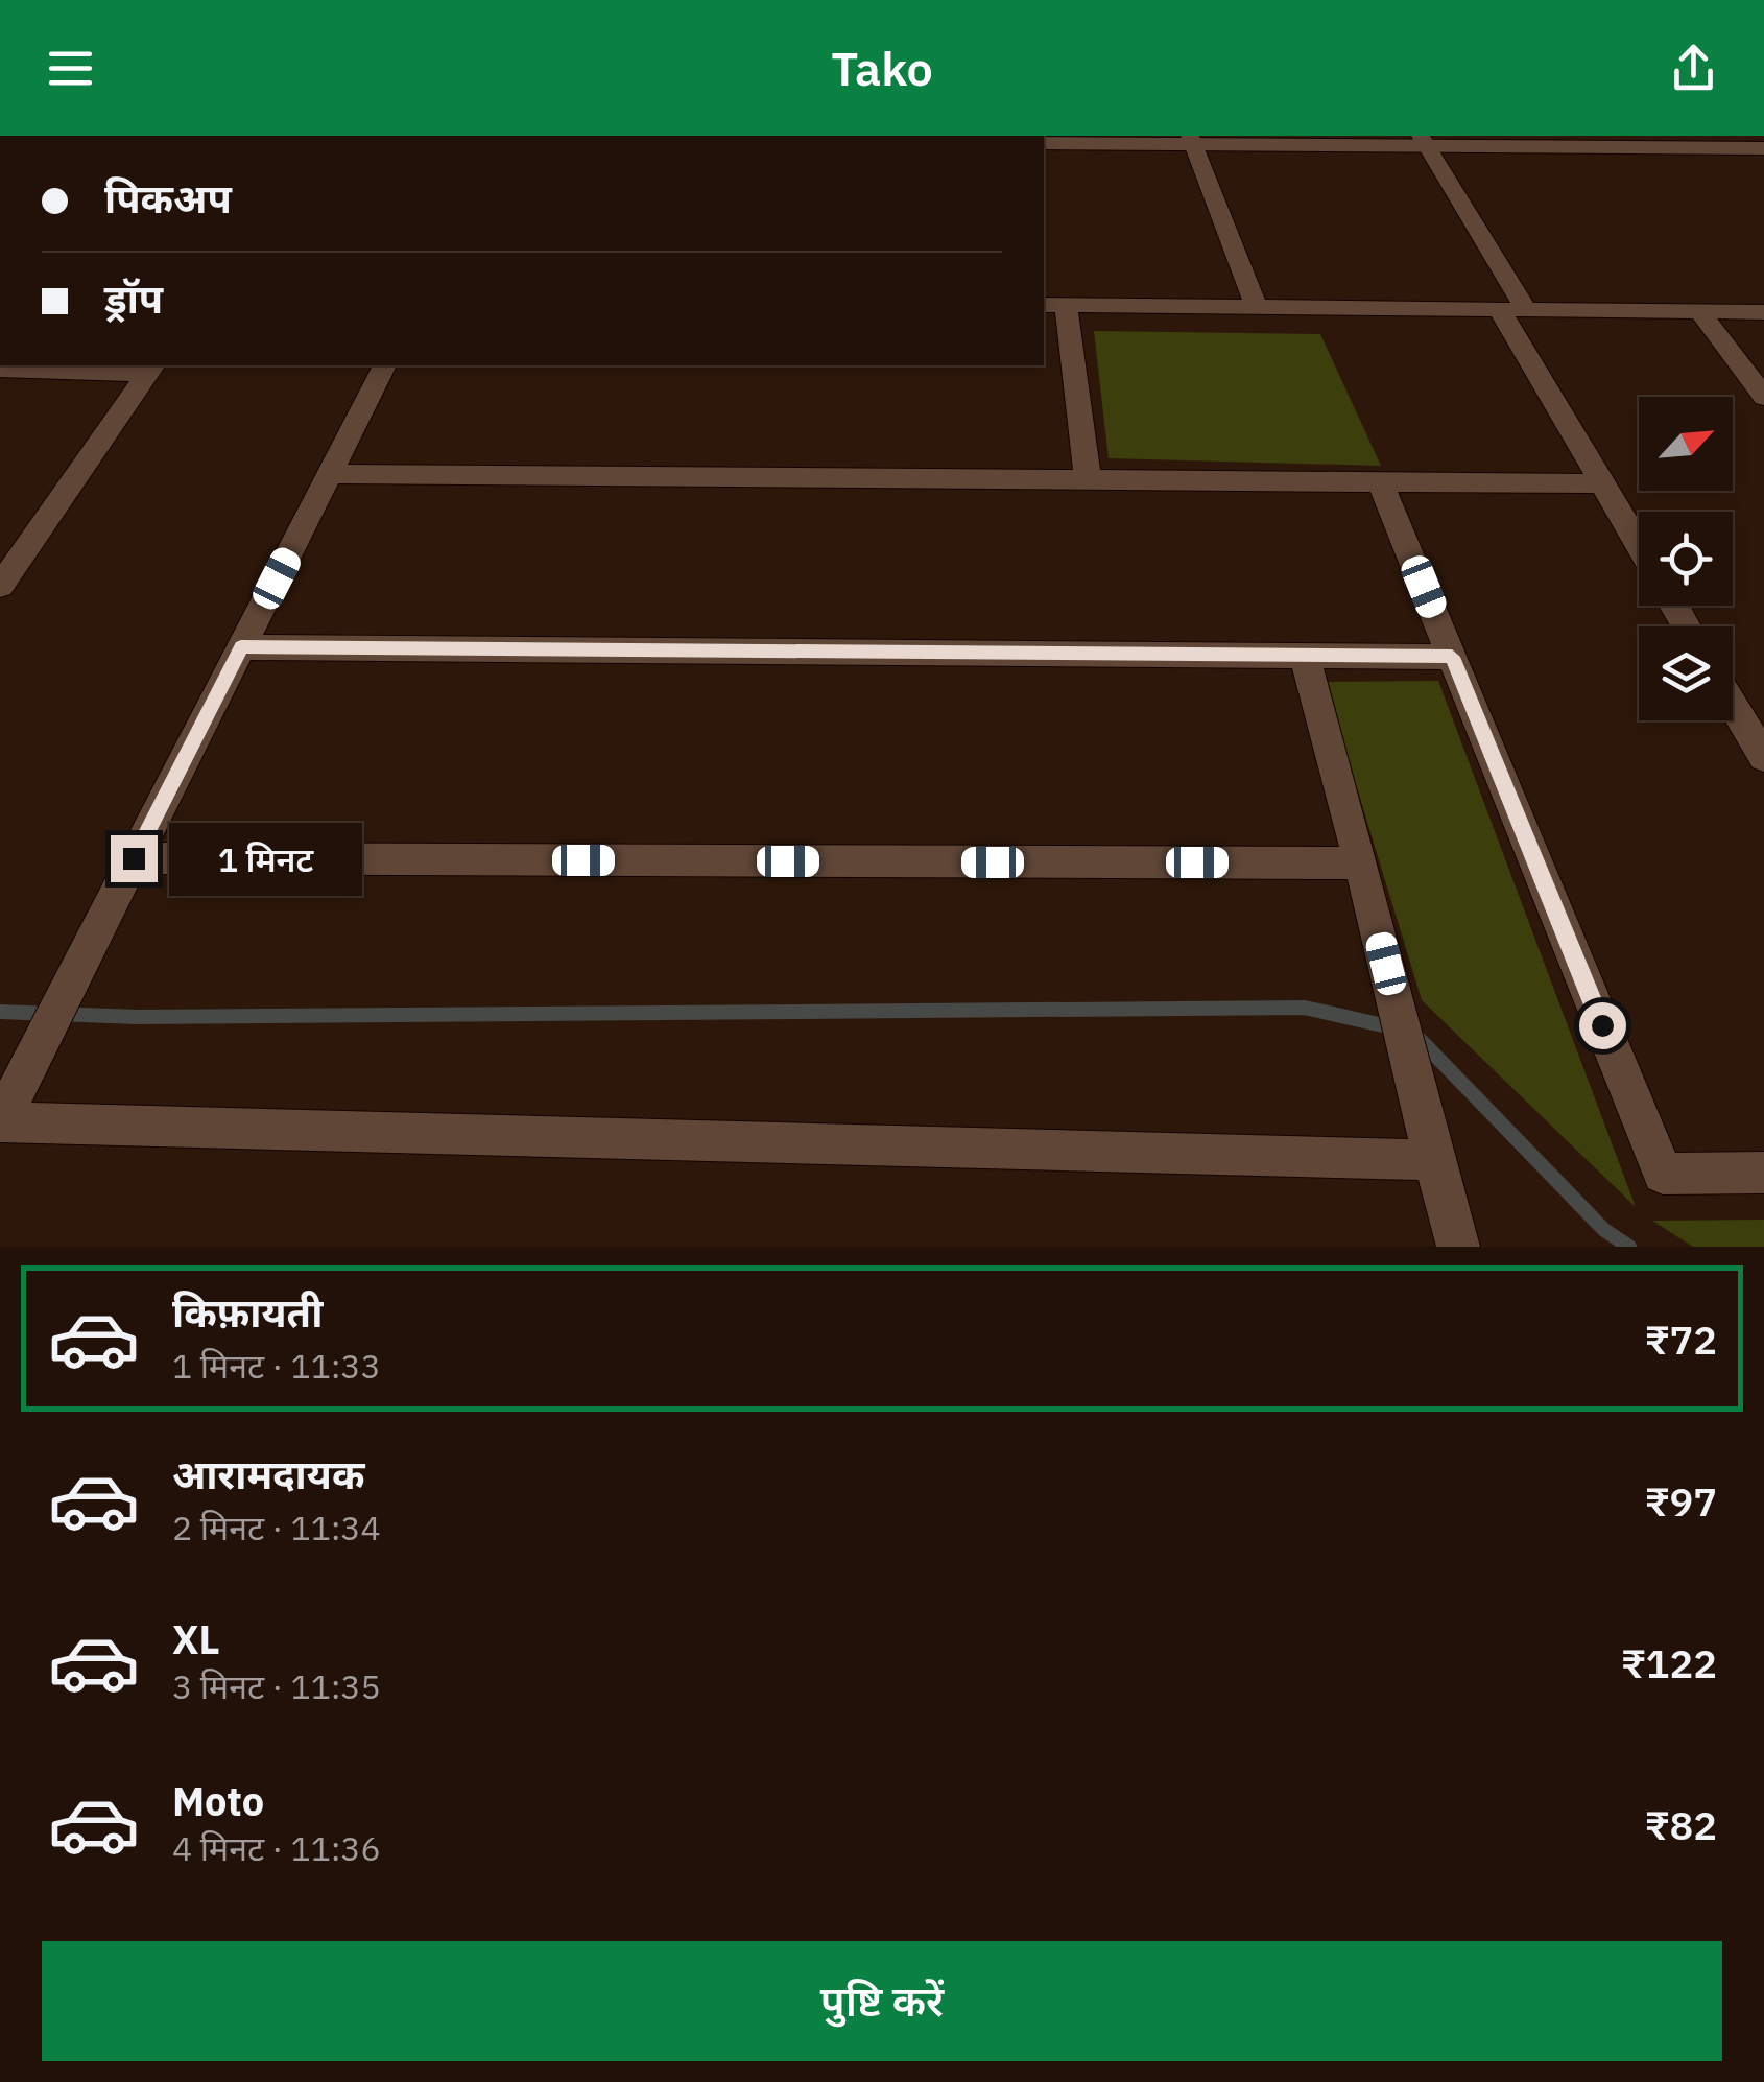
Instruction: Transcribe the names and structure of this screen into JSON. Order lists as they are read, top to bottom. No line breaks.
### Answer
{"north":"top right","page":{"header":"Tako","banner":["पिकअप","ड्रॉप"],"bubble":"1 मिनट","list":[{"name":"किफ़ायती","note":"1 मिनट · 11:33","value":"₹72"},{"name":"आरामदायक","note":"2 मिनट · 11:34","value":"₹97"},{"name":"XL","note":"3 मिनट · 11:35","value":"₹122"},{"name":"Moto","note":"4 मिनट · 11:36","value":"₹82"}],"buttons":"पुष्टि करें"}}
